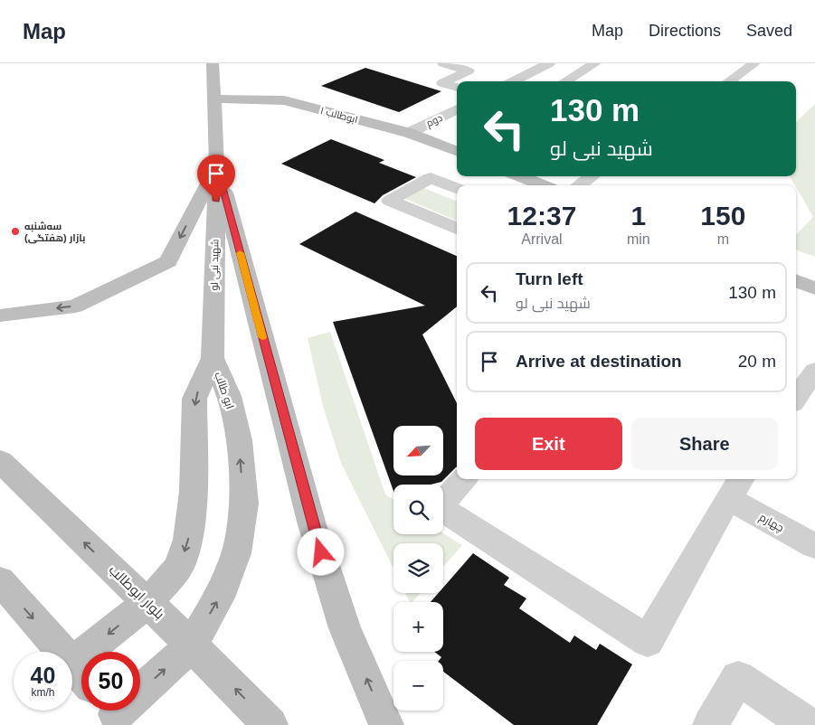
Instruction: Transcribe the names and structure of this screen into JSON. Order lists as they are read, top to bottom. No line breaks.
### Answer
{"streets":{"main road":["ابوطالب ۱","شهید نبی لو","ابو طالب","بلوار ابوطالب"],"street":["دوم","چهارم"]},"crossings":[["ابوطالب ۱","دوم"],["ابوطالب ۱","شهید نبی لو"],["شهید نبی لو","ابو طالب"],["ابو طالب","بلوار ابوطالب"]],"places":["سه‌شنبه بازار (هفتگی)"],"north":"bottom left","page":{"header":"Map","nav":["Map","Directions","Saved"],"turn":["130 m","شهید نبی لو"],"eta":["12:37","Arrival","1","min","150","m"],"list":[{"name":"Turn left","note":"شهید نبی لو","value":"130 m"},{"name":"Arrive at destination","value":"20 m"}],"buttons":["Exit","Share"],"map_buttons":["+","−"],"speed":"40 km/h","limit":"50"}}
